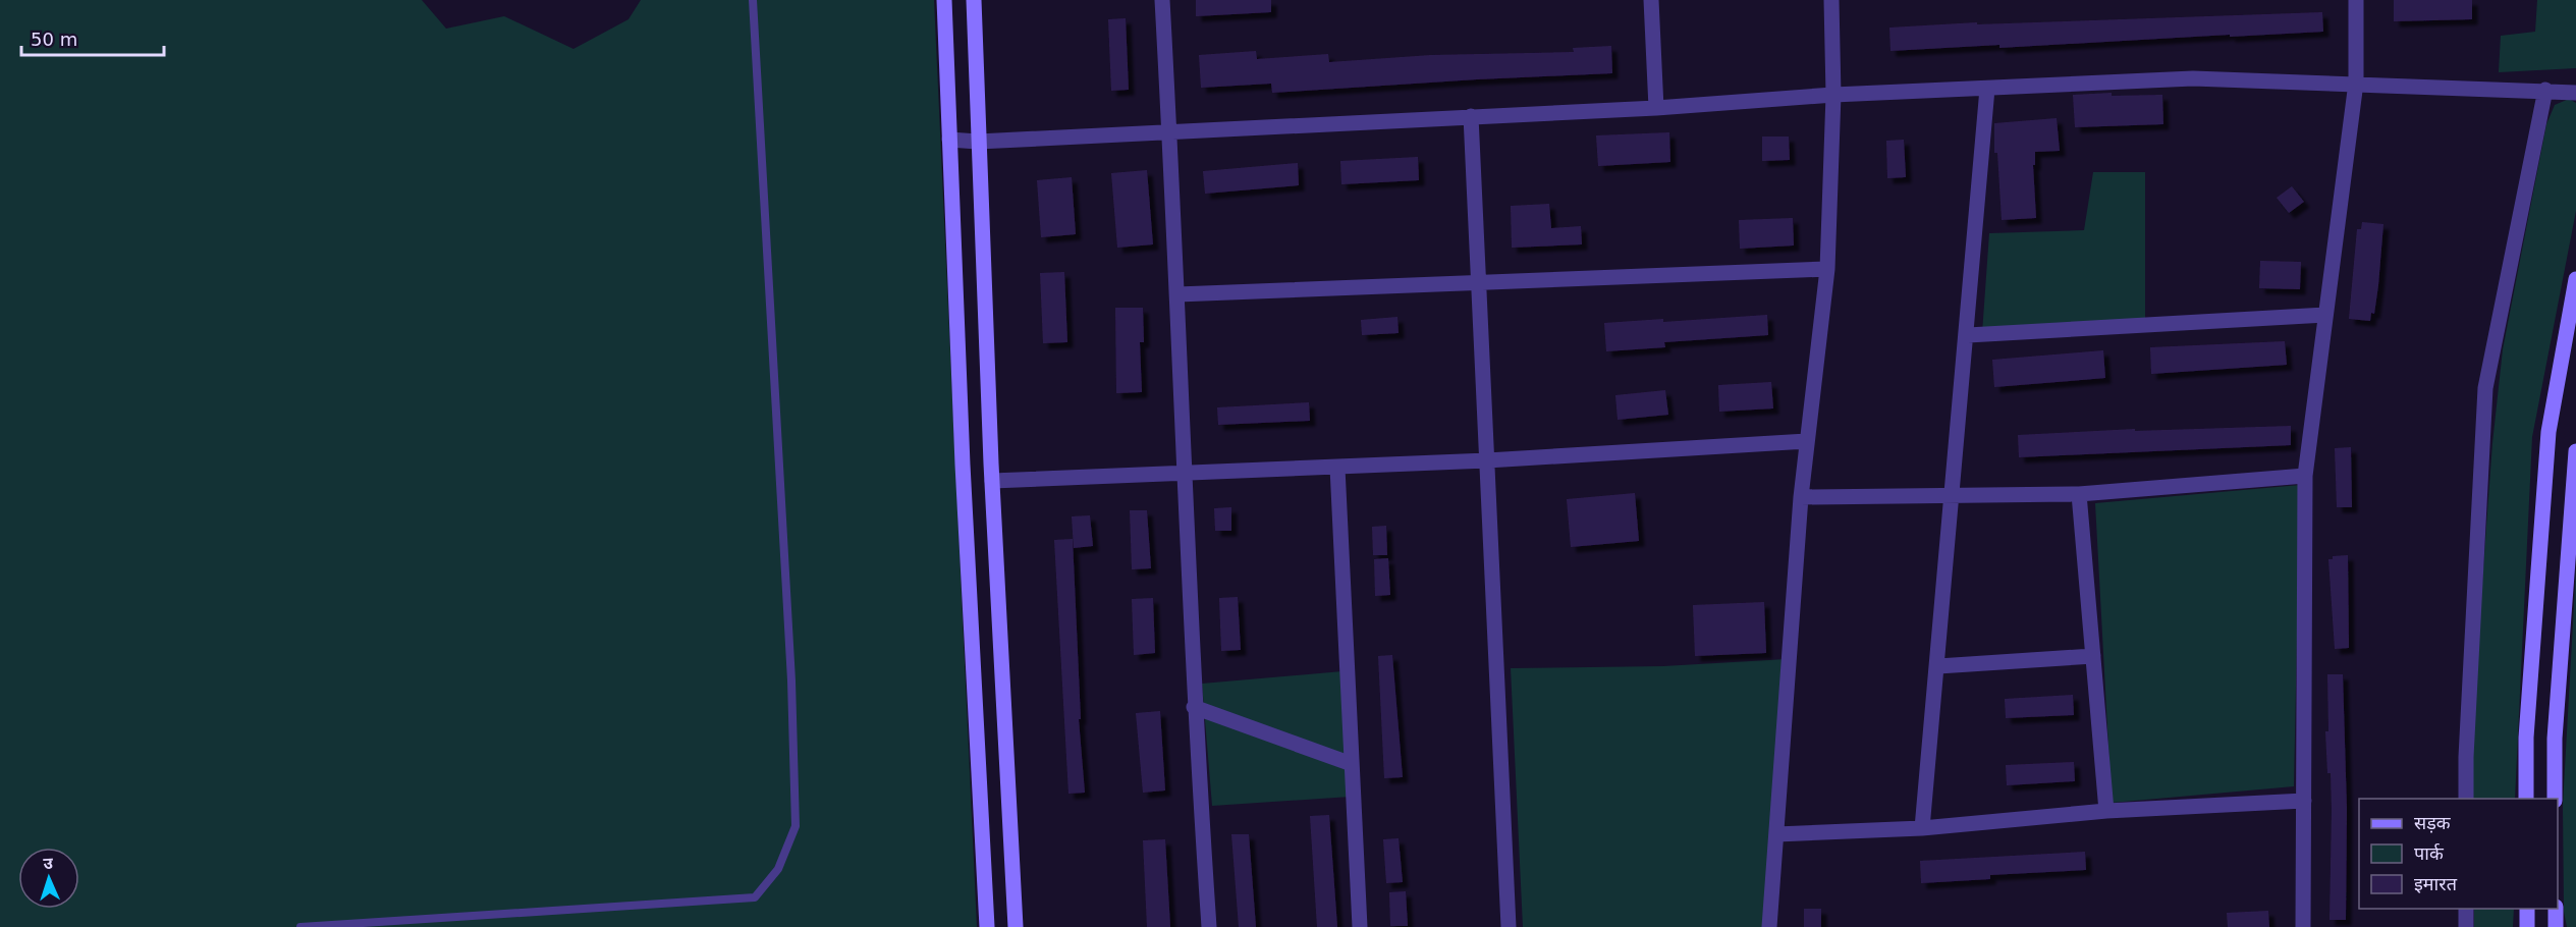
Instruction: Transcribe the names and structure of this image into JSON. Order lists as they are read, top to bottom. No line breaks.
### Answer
{"legend":["सड़क","पार्क","इमारत"],"scale_bar":"50 m","north":"top"}
